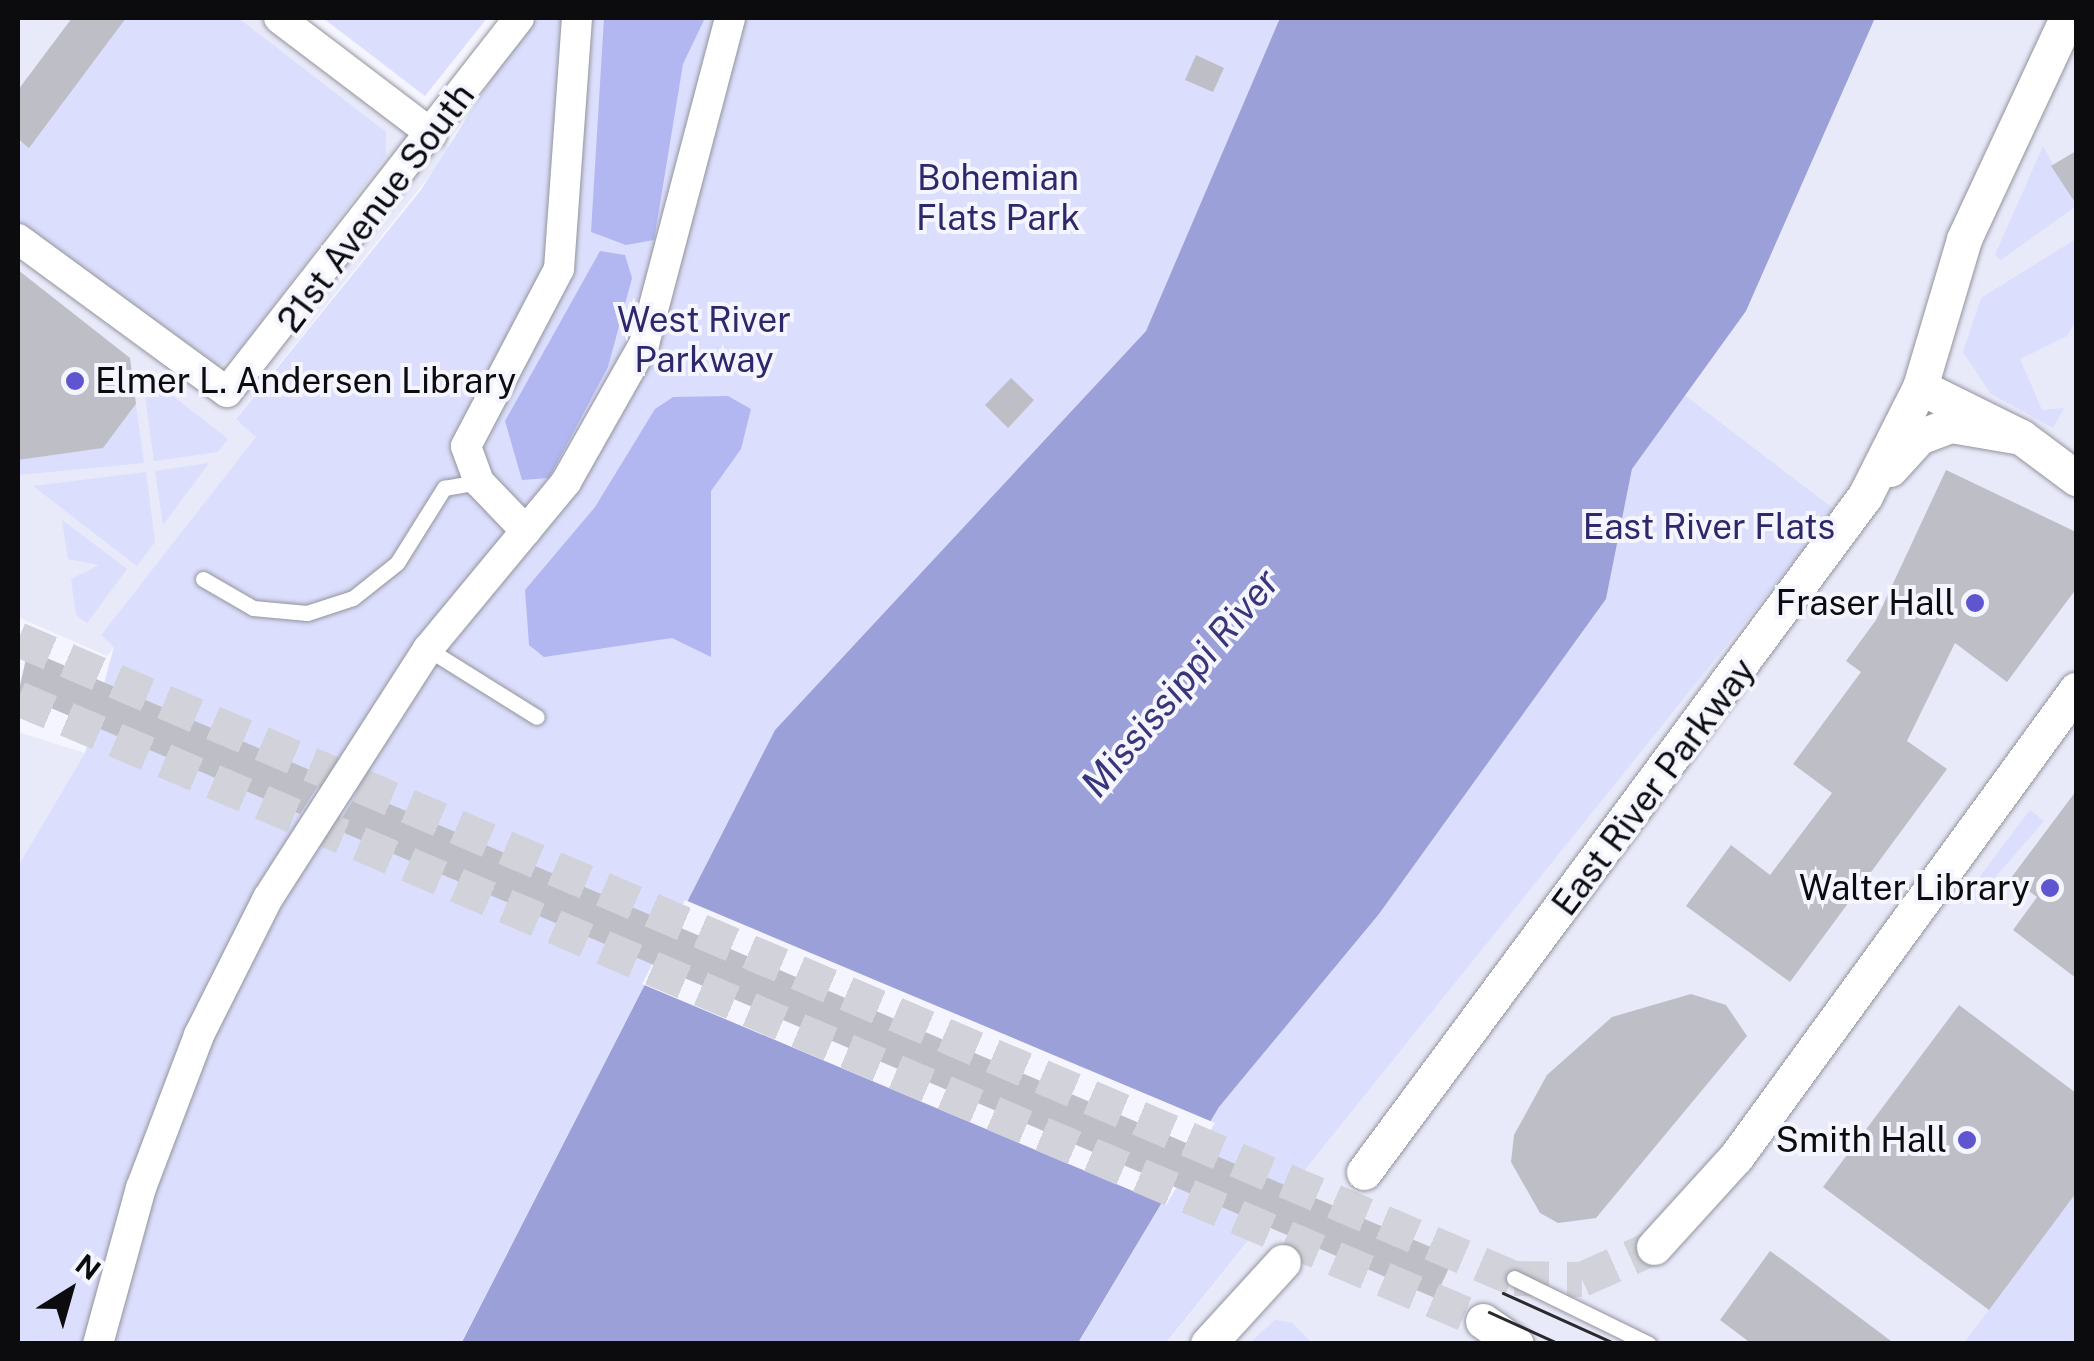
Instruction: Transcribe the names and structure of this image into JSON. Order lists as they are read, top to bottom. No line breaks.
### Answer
{"streets":{"street":["21st Avenue South","East River Parkway"]},"water":["Mississippi River"],"parks":["Bohemian Flats Park","West River Parkway","East River Flats"],"places":["Elmer L. Andersen Library","Fraser Hall","Walter Library","Smith Hall"],"north":"top right"}
